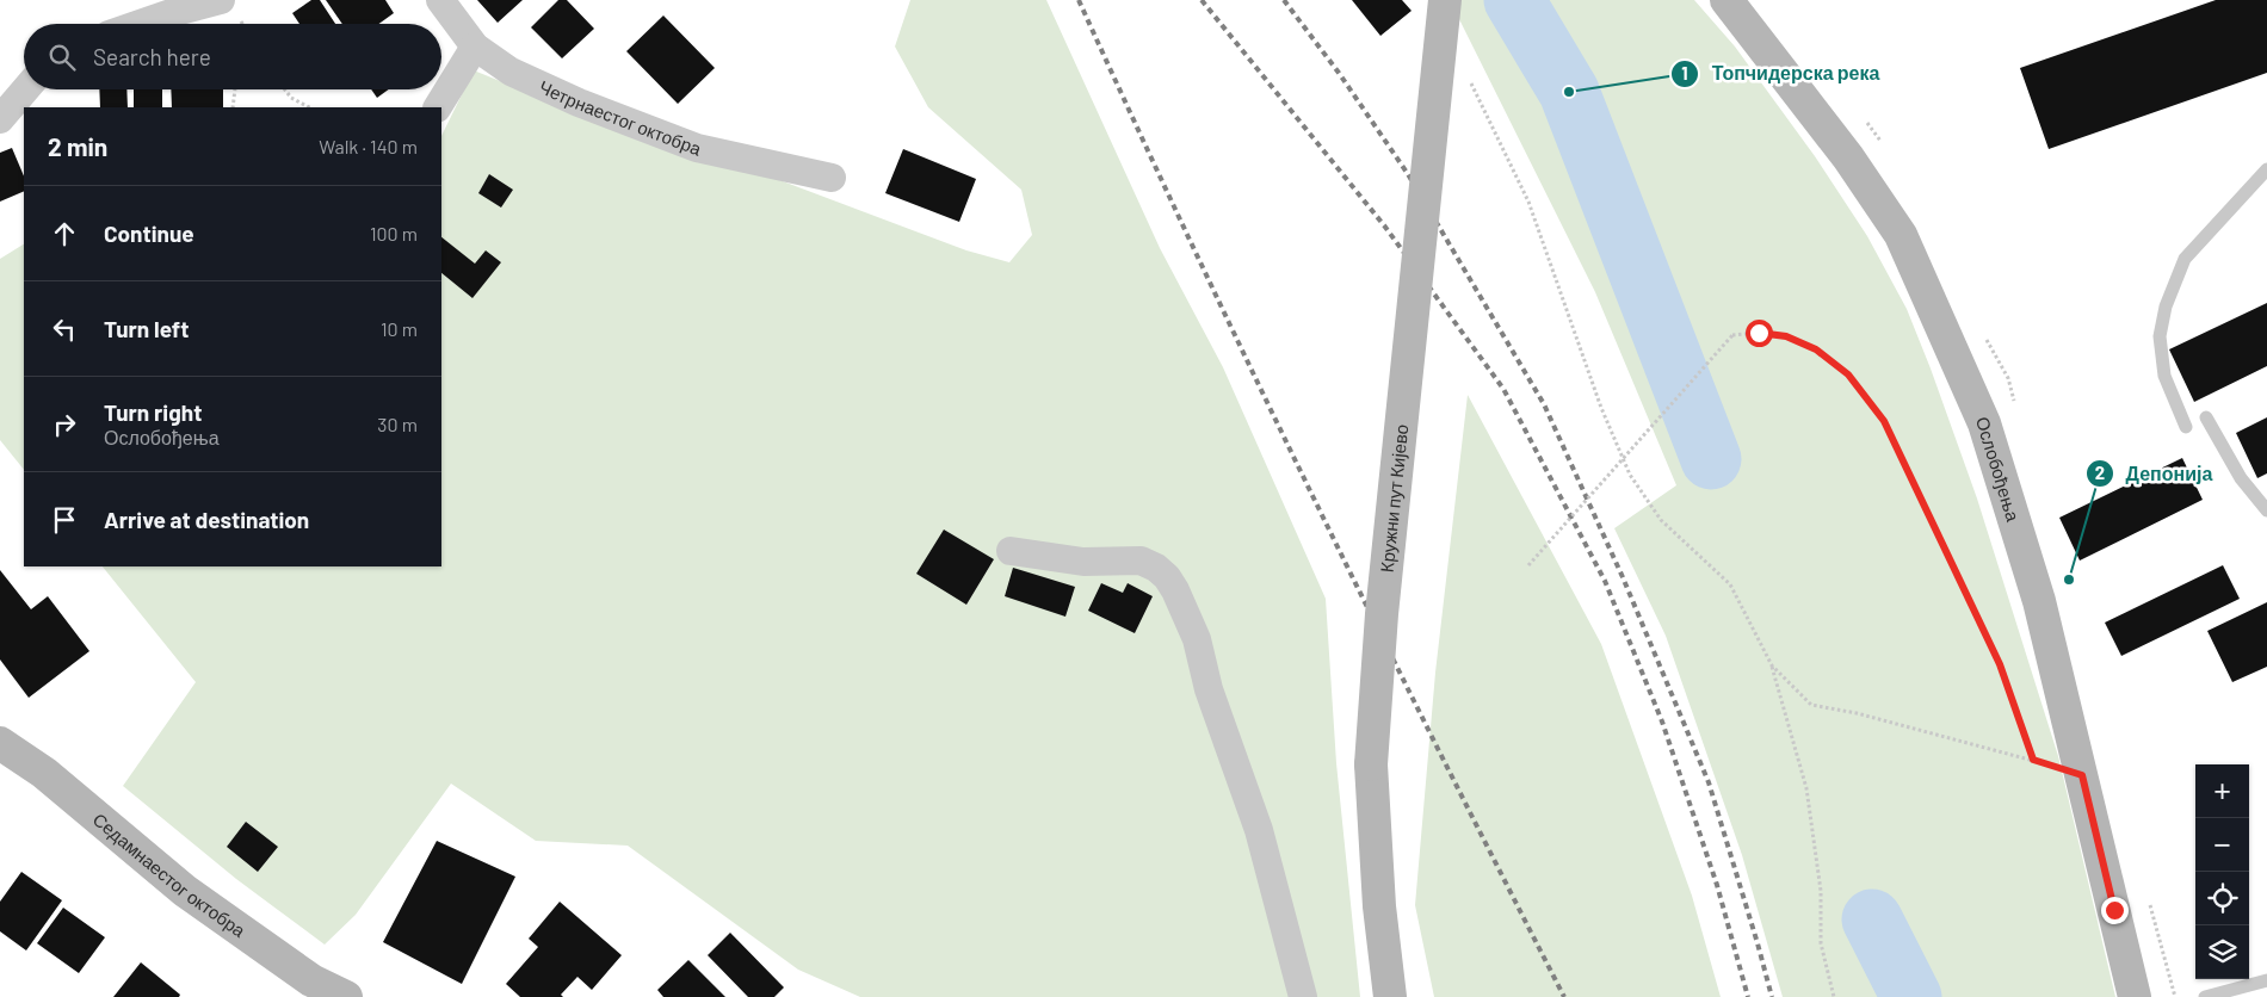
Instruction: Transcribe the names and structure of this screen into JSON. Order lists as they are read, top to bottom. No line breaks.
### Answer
{"streets":{"main road":["Ослобођења","Кружни пут Кијево","Седамнаестог октобра"],"street":["Четрнаестог октобра"]},"places":["Топчидерска река","Депонија"],"page":{"search":"Search here","heading":["2 min","Walk · 140 m"],"list":[["Continue","100 m"],["Turn left","10 m"],["Turn right","Ослобођења","30 m"],"Arrive at destination"],"map_buttons":["+","−"]}}
